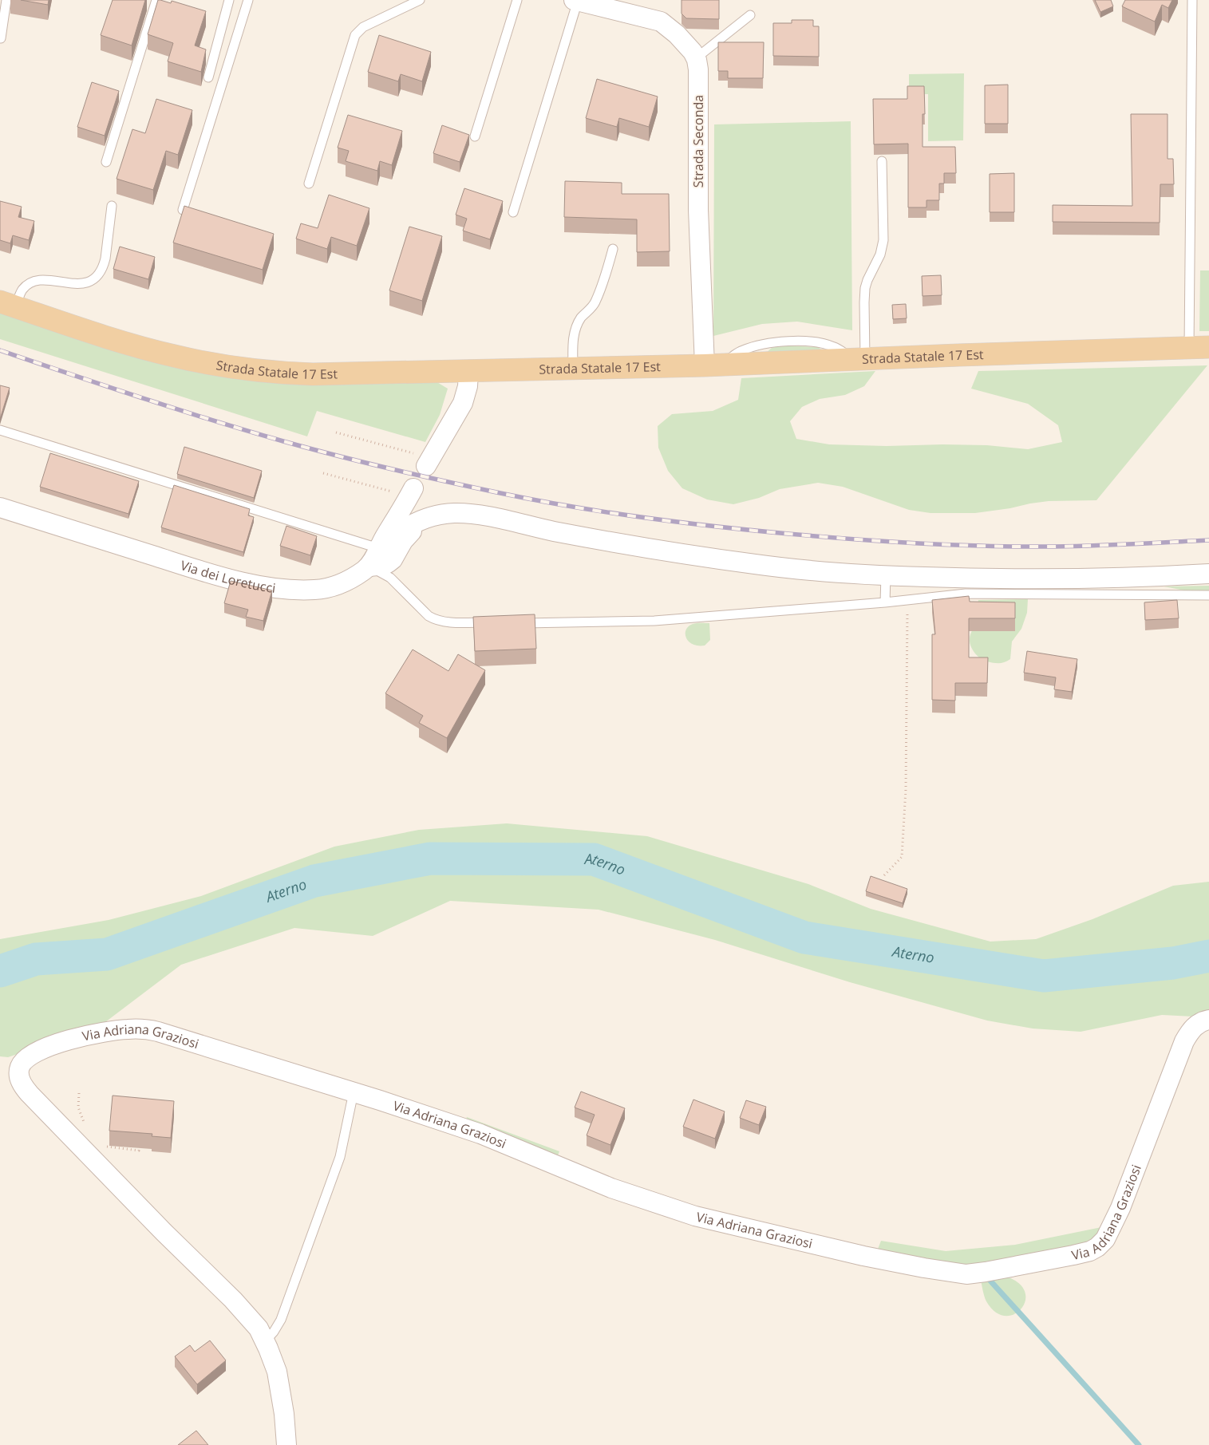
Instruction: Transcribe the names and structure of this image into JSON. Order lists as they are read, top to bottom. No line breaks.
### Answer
{"streets":{"main road":["Strada Statale 17 Est"],"street":["Strada Seconda","Via dei Loretucci","Via Adriana Graziosi"]},"crossings":[["Strada Seconda","Strada Statale 17 Est"]],"water":["Aterno"]}
